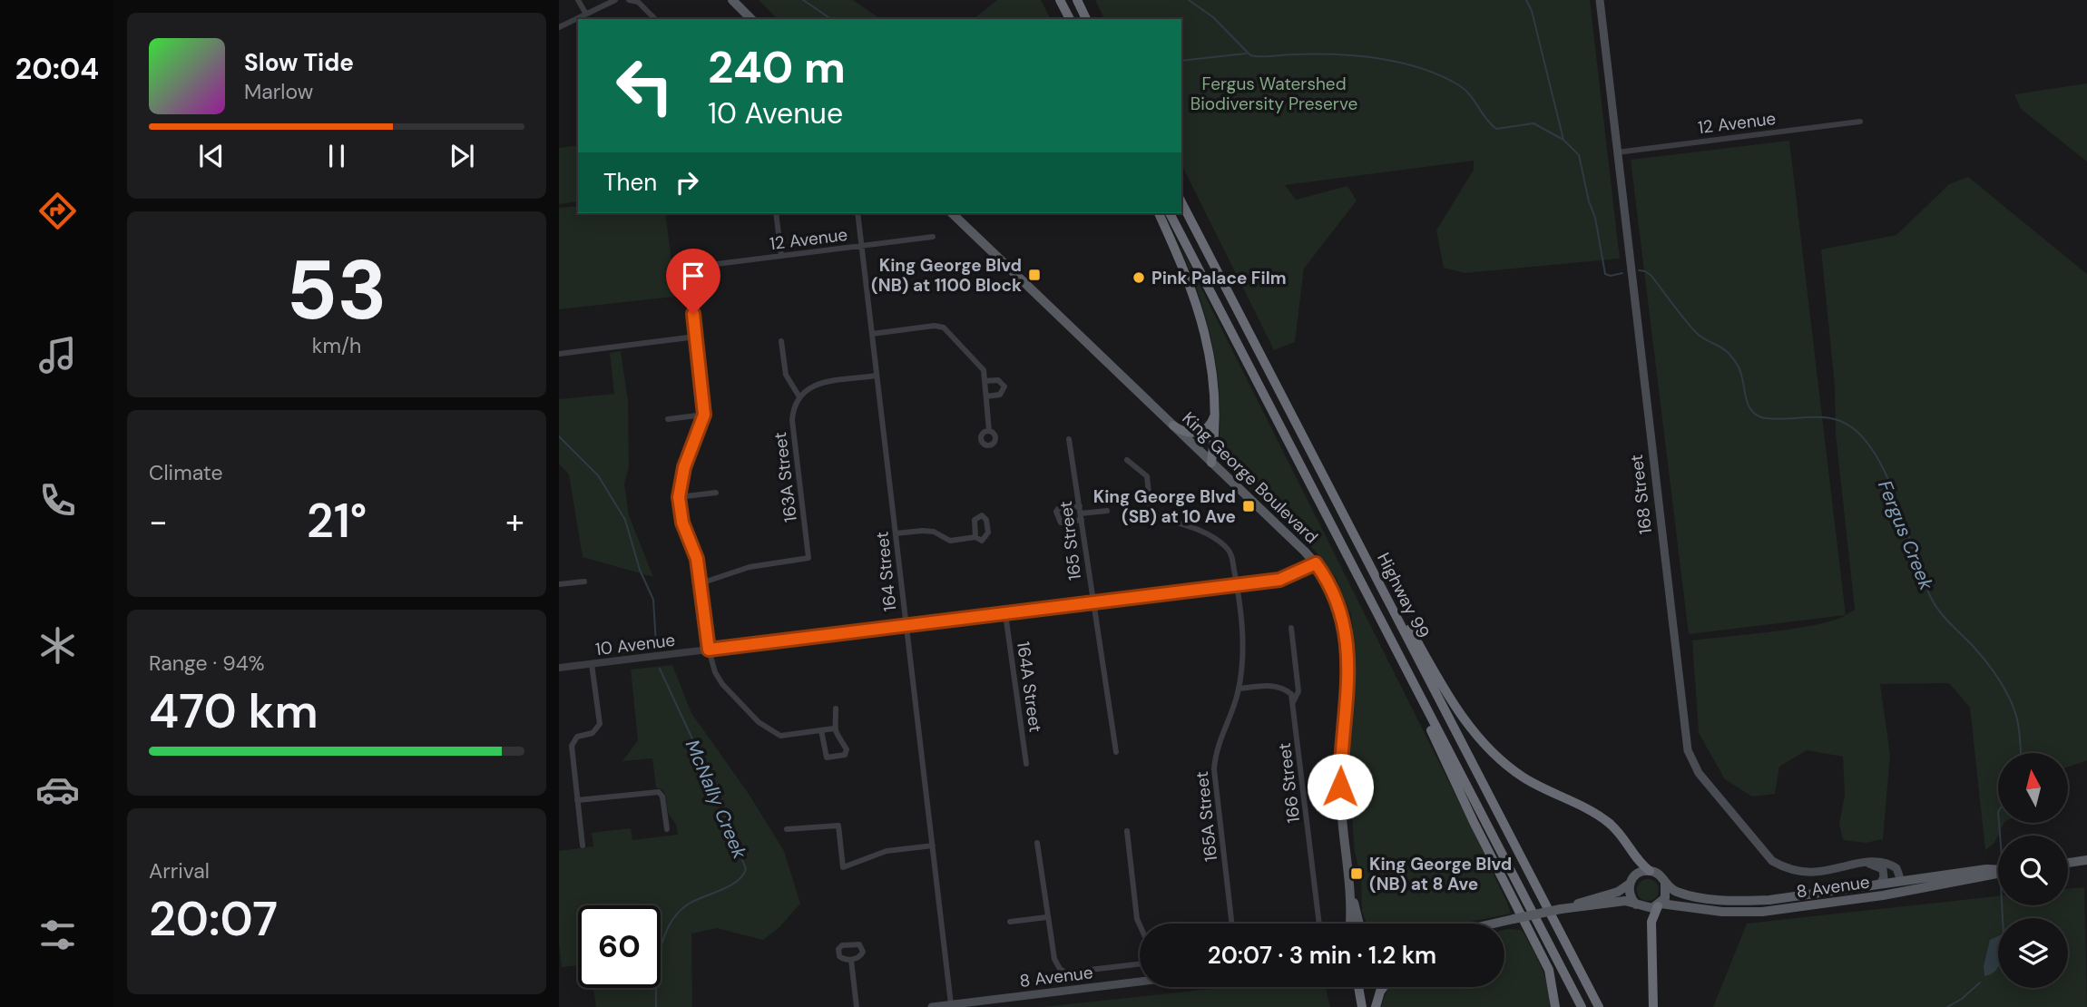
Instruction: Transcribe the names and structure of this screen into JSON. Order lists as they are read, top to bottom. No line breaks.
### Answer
{"streets":{"highway":["Highway 99"],"main road":["King George Boulevard","168 Street","8 Avenue"],"street":["12 Avenue","163A Street","165 Street","164 Street","10 Avenue","164A Street","166 Street","165A Street"]},"crossings":[["12 Avenue","168 Street"],["12 Avenue","164 Street"],["King George Boulevard","10 Avenue"],["168 Street","8 Avenue"],["165 Street","10 Avenue"],["164 Street","10 Avenue"],["164 Street","8 Avenue"],["10 Avenue","164A Street"],["10 Avenue","165A Street"]],"water":["Fergus Creek","McNally Creek"],"parks":["Fergus Watershed Biodiversity Preserve"],"places":{"transit":["King George Blvd (NB) at 1100 Block","King George Blvd (SB) at 10 Ave","King George Blvd (NB) at 8 Ave"],"other":["Pink Palace Film"]},"north":"top","page":{"tabs":"20:04","turn":["240 m","10 Avenue"],"song":["Slow Tide","Marlow"],"then":"Then","tile":[["53","km/h"],"Climate",["Range · 94%","470 km"],["Arrival","20:07"]],"heat":["−","21°","+"],"limit":"60","trip":"20:07 · 3 min · 1.2 km"}}
